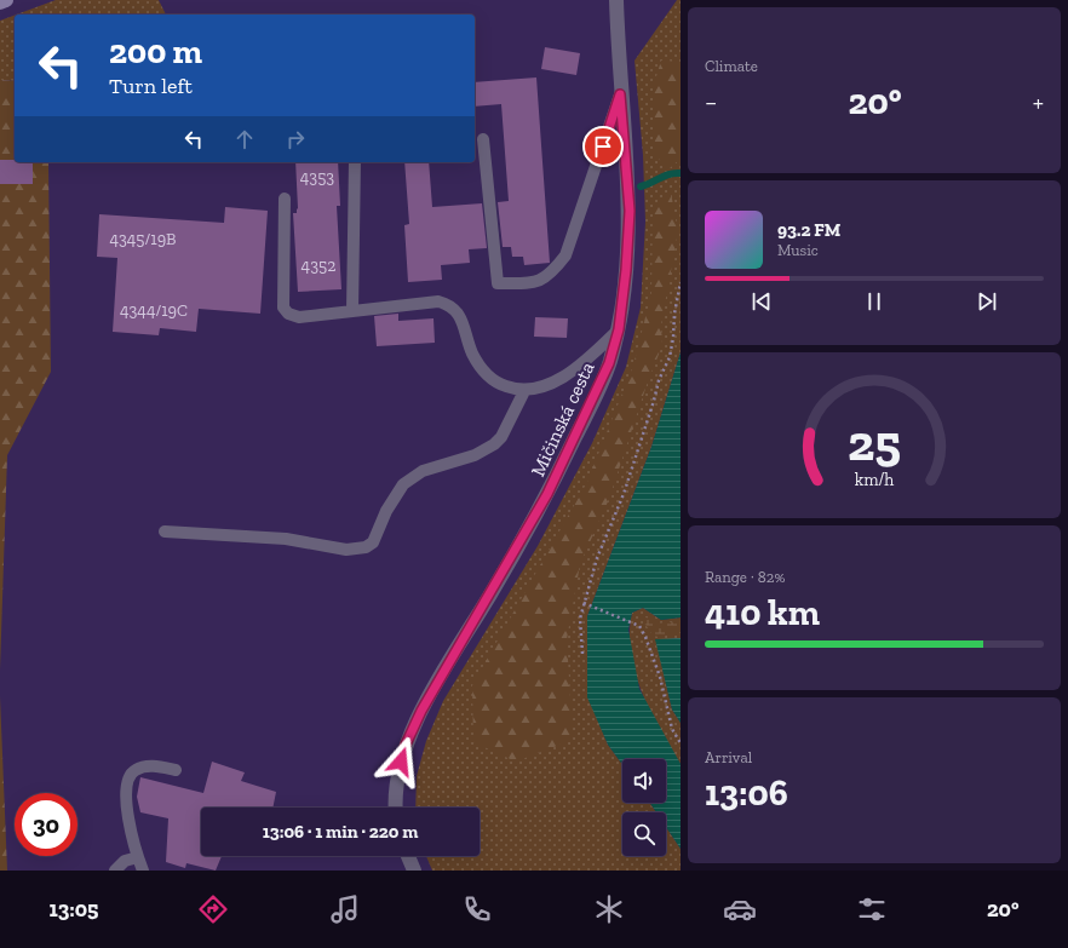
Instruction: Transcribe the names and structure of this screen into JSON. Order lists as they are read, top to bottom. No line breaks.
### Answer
{"streets":{"street":["Mičinská cesta"]},"house_numbers":["4353","4345/19B","4352","4344/19C"],"page":{"tile":["Climate",["Range · 82%","410 km"],["Arrival","13:06"]],"turn":["200 m","Turn left"],"heat":["−","20°","+"],"song":["93.2 FM","Music"],"limit":"30","trip":"13:06 · 1 min · 220 m","tabs":["13:05","20°"],"gauge":["25","km/h"]}}
